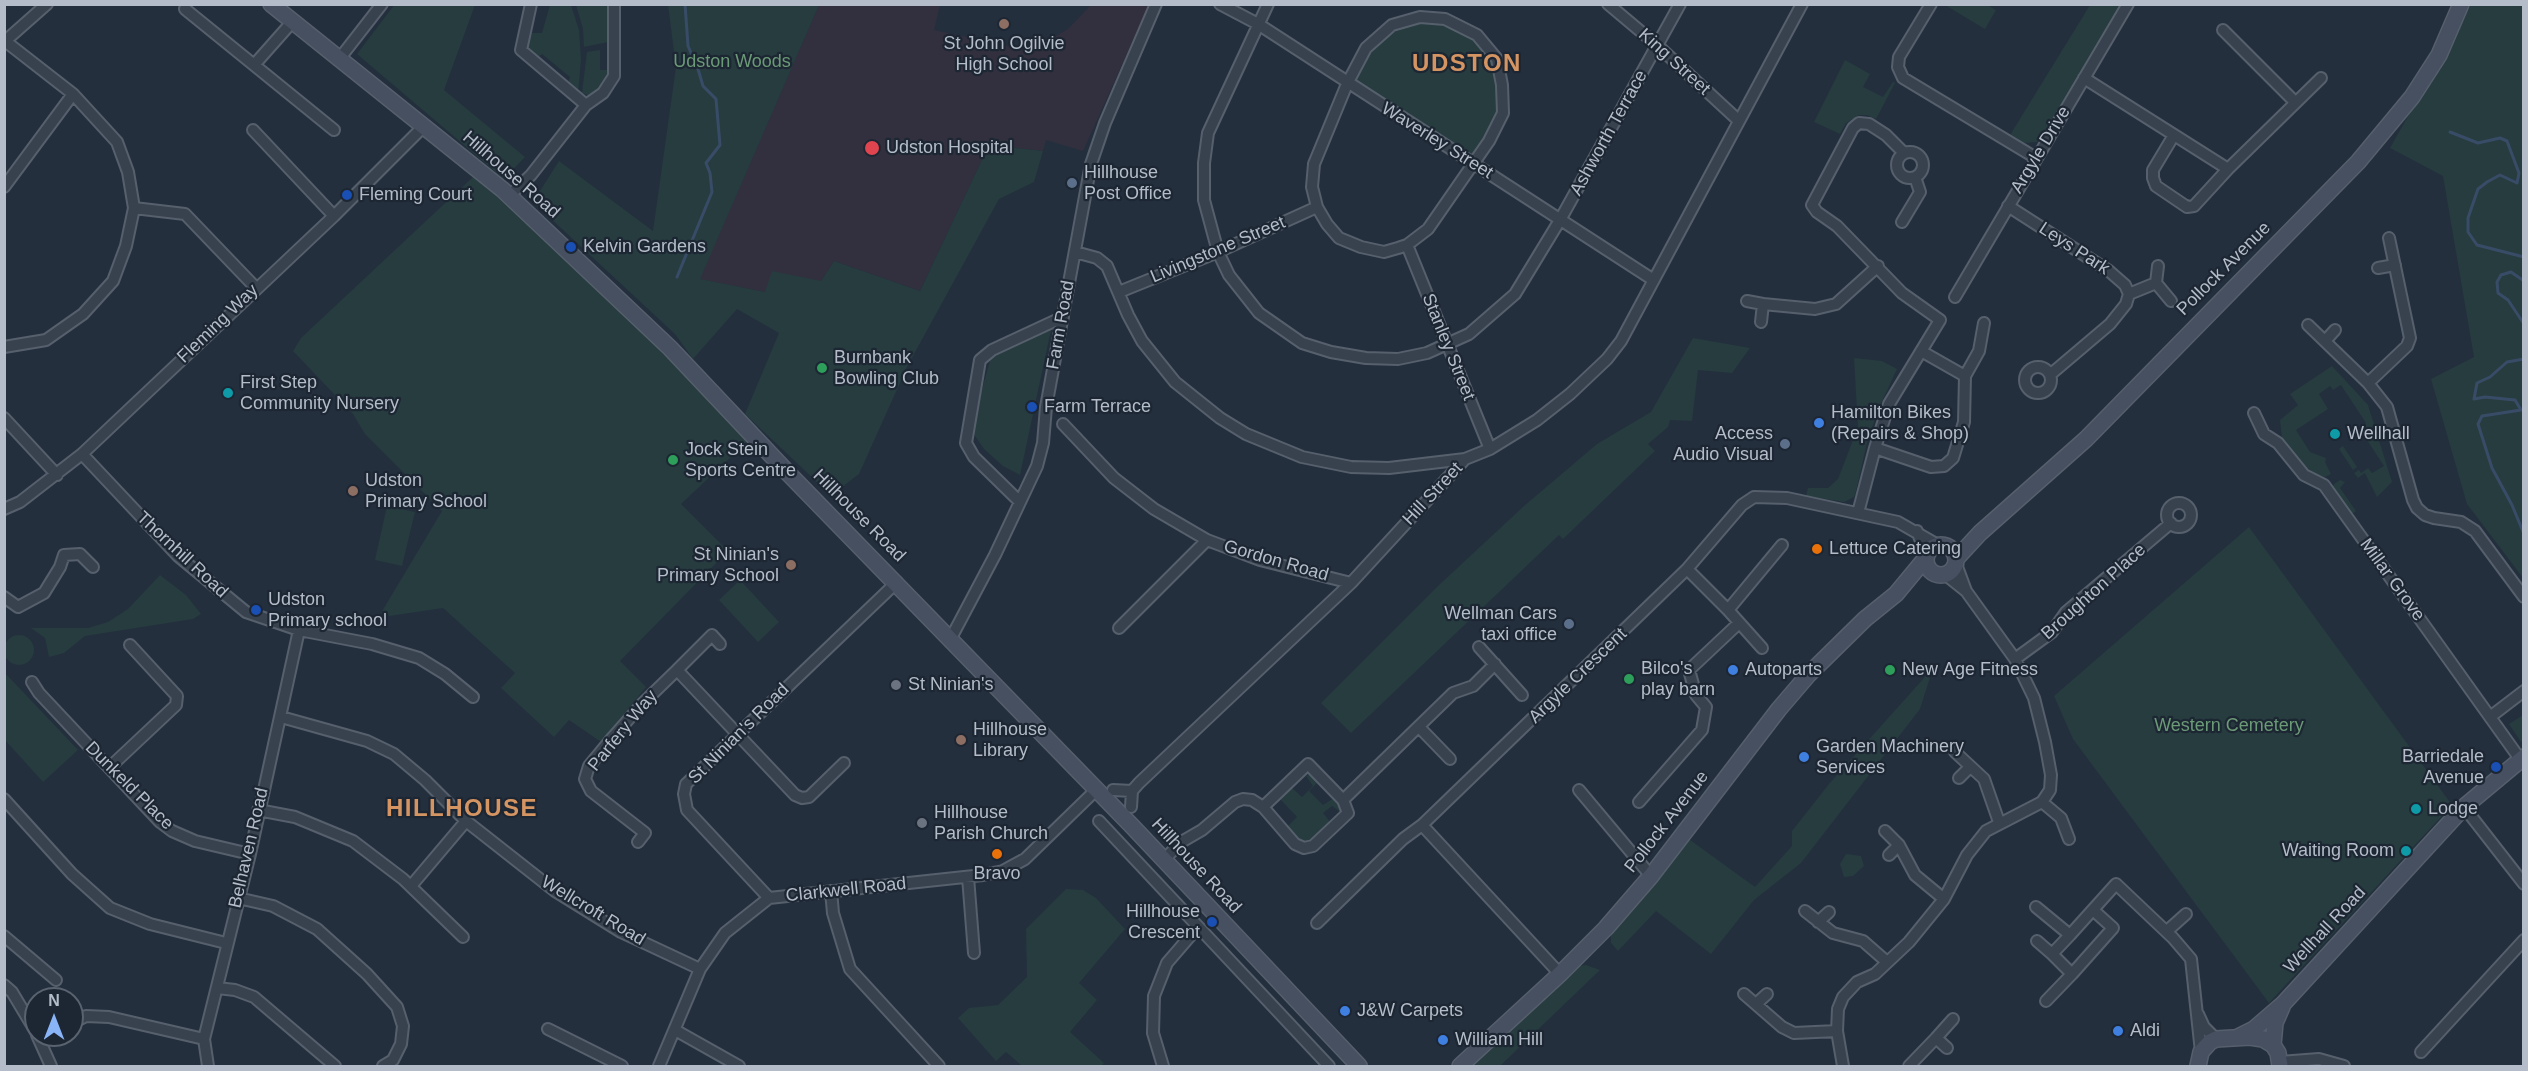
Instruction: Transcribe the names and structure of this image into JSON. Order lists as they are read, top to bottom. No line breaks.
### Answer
{"streets":{"street":["King Street","Ashworth Terrace","Waverley Street","Argyle Drive","Hillhouse Road","Leys Park","Livingstone Street","Pollock Avenue","Fleming Way","Farm Road","Stanley Street","Hill Street","Thornhill Road","Gordon Road","Millar Grove","Broughton Place","Argyle Crescent","Parfery Way","St Ninian's Road","Dunkeld Place","Belhaven Road","Clarkwell Road","Wellcroft Road","Wellhall Road"]},"crossings":[["King Street","Ashworth Terrace"],["King Street","Hill Street"],["Ashworth Terrace","Waverley Street"],["Ashworth Terrace","Livingstone Street"],["Ashworth Terrace","Stanley Street"],["Waverley Street","Hill Street"],["Argyle Drive","Leys Park"],["Hillhouse Road","Fleming Way"],["Hillhouse Road","Farm Road"],["Hillhouse Road","St Ninian's Road"],["Hillhouse Road","Clarkwell Road"],["Pollock Avenue","Argyle Crescent"],["Fleming Way","Thornhill Road"],["Stanley Street","Hill Street"],["Hill Street","Gordon Road"],["Thornhill Road","Belhaven Road"],["Millar Grove","Wellhall Road"],["St Ninian's Road","Clarkwell Road"],["Dunkeld Place","Belhaven Road"],["Belhaven Road","Wellcroft Road"],["Clarkwell Road","Wellcroft Road"]],"districts":["UDSTON","HILLHOUSE"],"parks":["Udston Woods","Western Cemetery"],"places":["St John Ogilvie High School","Udston Hospital","Hillhouse Post Office","Fleming Court","Kelvin Gardens","Burnbank Bowling Club","First Step Community Nursery","Farm Terrace","Hamilton Bikes (Repairs & Shop)","Wellhall","Access Audio Visual","Jock Stein Sports Centre","Udston Primary School","Lettuce Catering","St Ninian's Primary School","Udston Primary school","Wellman Cars taxi office","Autoparts","New Age Fitness","Bilco's play barn","St Ninian's","Hillhouse Library","Garden Machinery Services","Barriedale Avenue","Lodge","Hillhouse Parish Church","Waiting Room","Bravo","Hillhouse Crescent","J&W Carpets","Aldi","William Hill"],"north":"top"}
